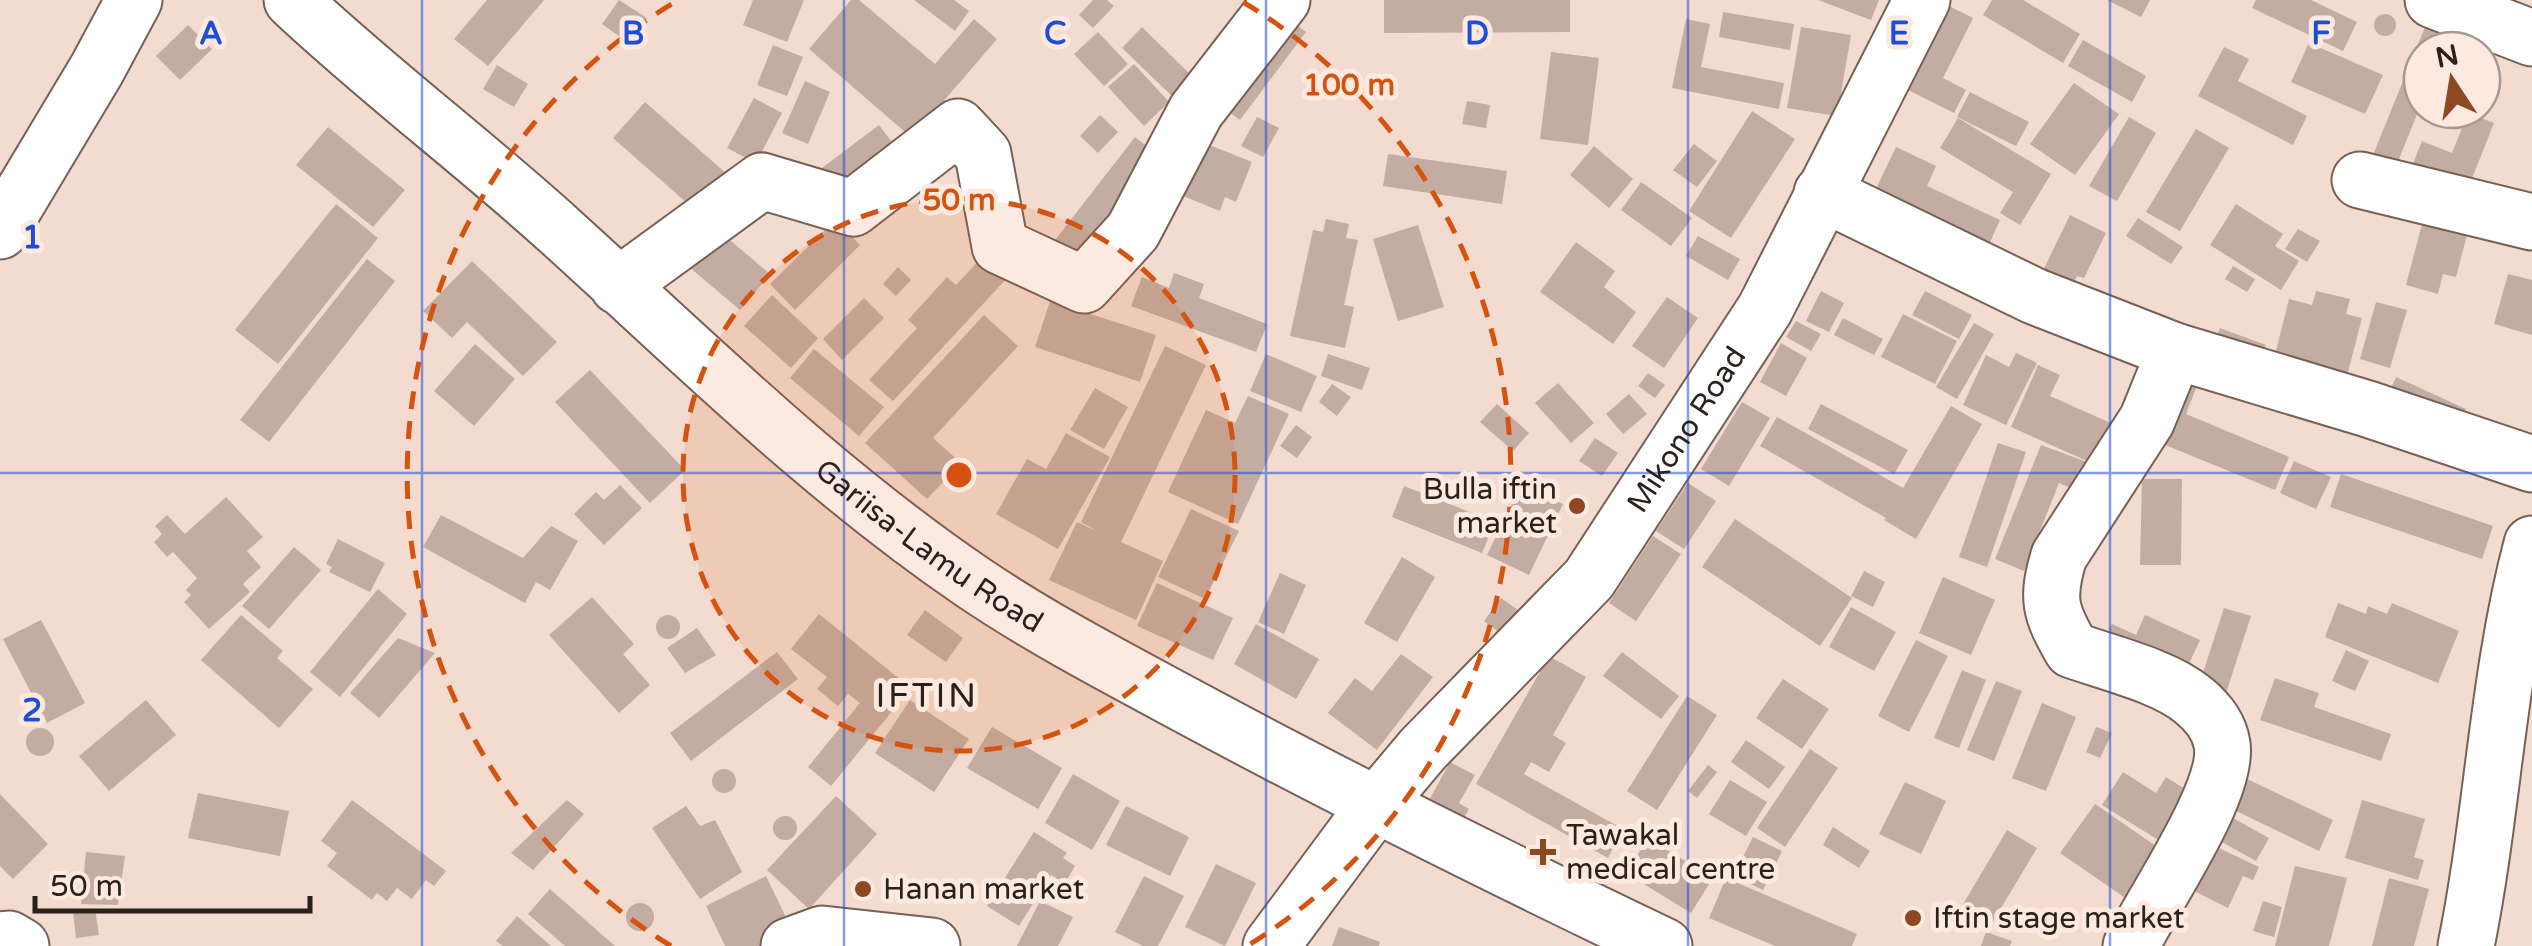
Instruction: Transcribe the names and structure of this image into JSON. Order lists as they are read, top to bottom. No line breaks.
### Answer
{"streets":{"street":["Mikono Road","Gariisa-Lamu Road"]},"crossings":[["Mikono Road","Gariisa-Lamu Road"]],"districts":["IFTIN"],"places":{"other":["Bulla iftin market","Hanan market","Iftin stage market"],"health":["Tawakal medical centre"]},"scale_bar":"50 m","north":"top","grid":{"columns":["A","B","C","D","E","F"],"rows":["1","2"]},"rings":["100 m","50 m"]}
